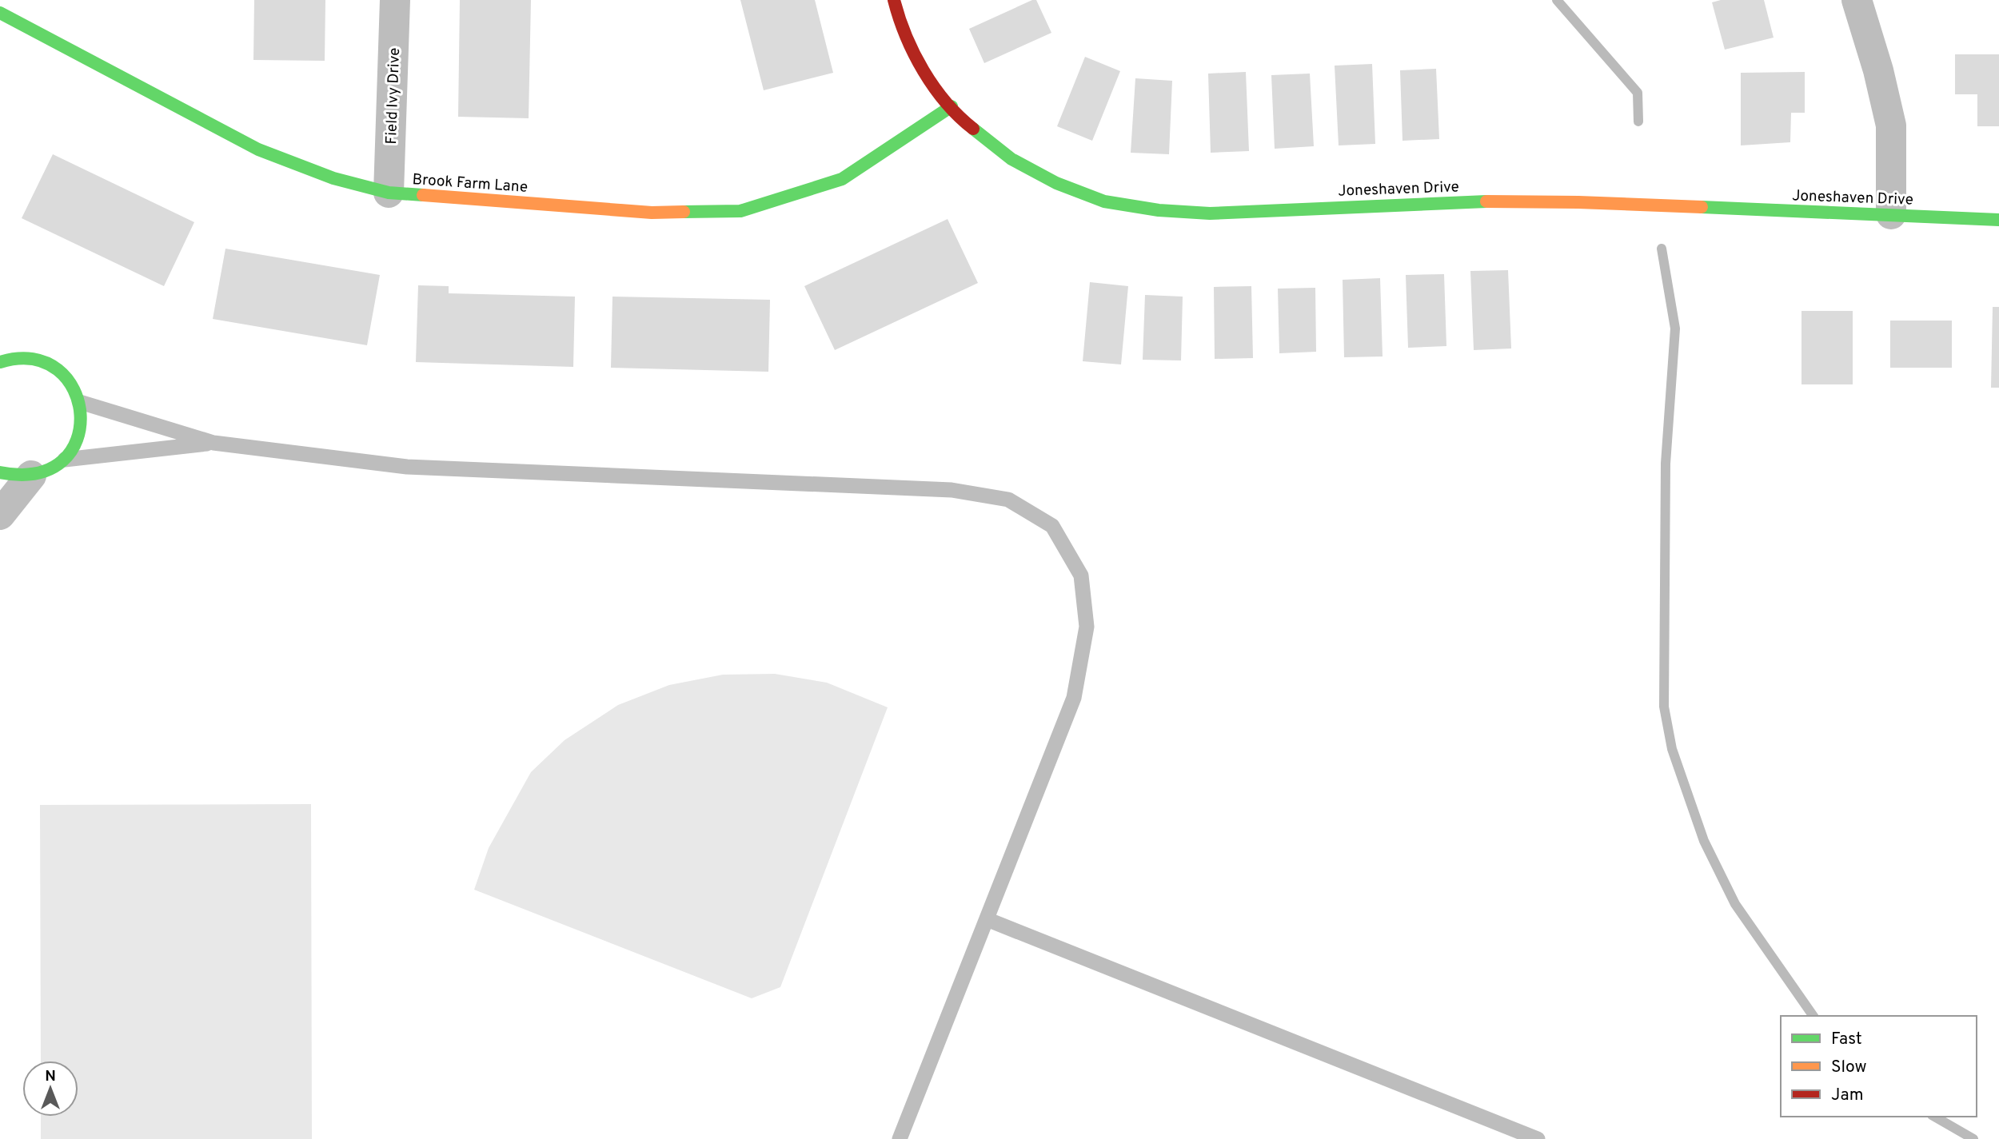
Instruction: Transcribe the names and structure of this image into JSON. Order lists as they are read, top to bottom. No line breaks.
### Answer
{"streets":{"street":["Field Ivy Drive","Brook Farm Lane","Joneshaven Drive"]},"crossings":[["Field Ivy Drive","Brook Farm Lane"],["Brook Farm Lane","Joneshaven Drive"]],"legend":["Fast","Slow","Jam"],"north":"top"}
